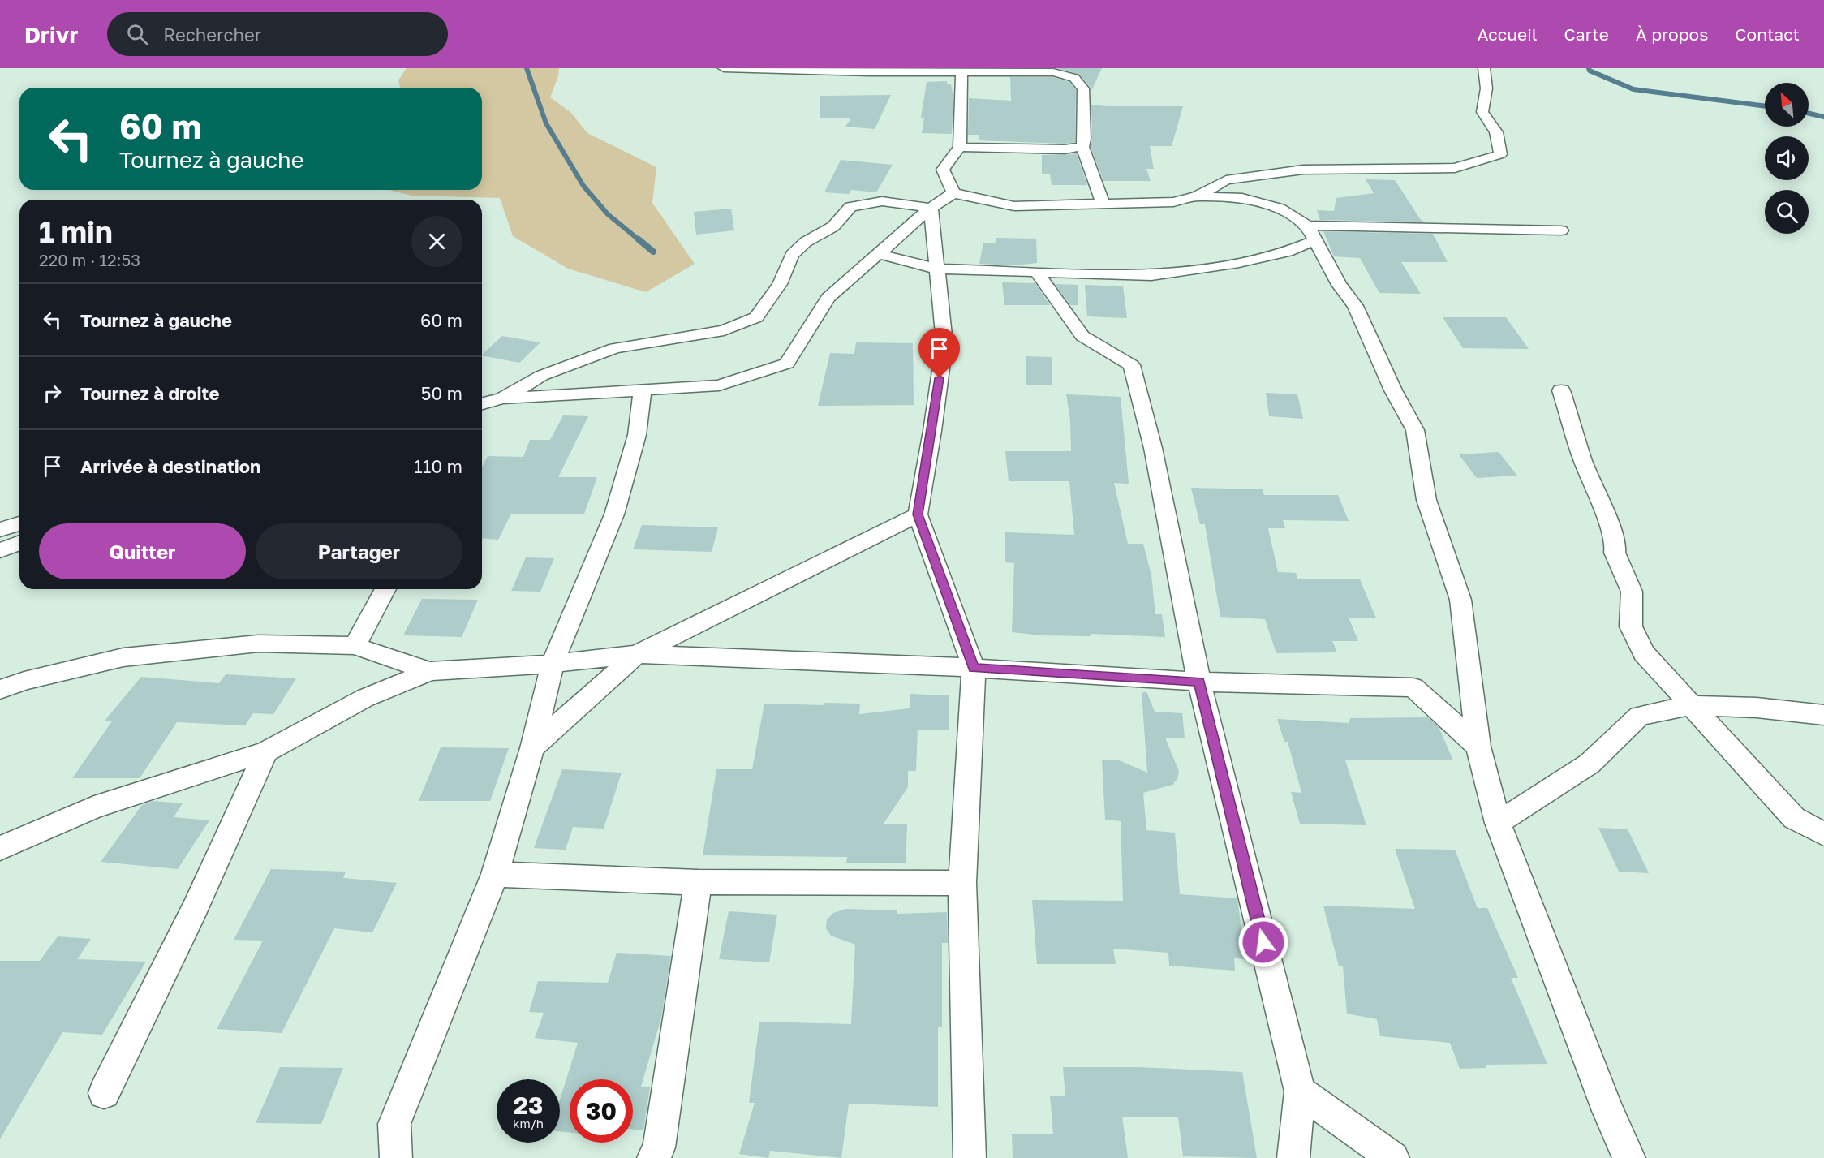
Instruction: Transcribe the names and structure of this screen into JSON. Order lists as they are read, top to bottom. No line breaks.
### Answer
{"north":"top left","page":{"header":"Drivr","search":"Rechercher","nav":["Accueil","Carte","À propos","Contact"],"turn":["60 m","Tournez à gauche"],"heading":["1 min","220 m · 12:53"],"list":[{"name":"Tournez à gauche","value":"60 m"},{"name":"Tournez à droite","value":"50 m"},{"name":"Arrivée à destination","value":"110 m"}],"buttons":["Quitter","Partager"],"speed":"23 km/h","limit":"30"}}
